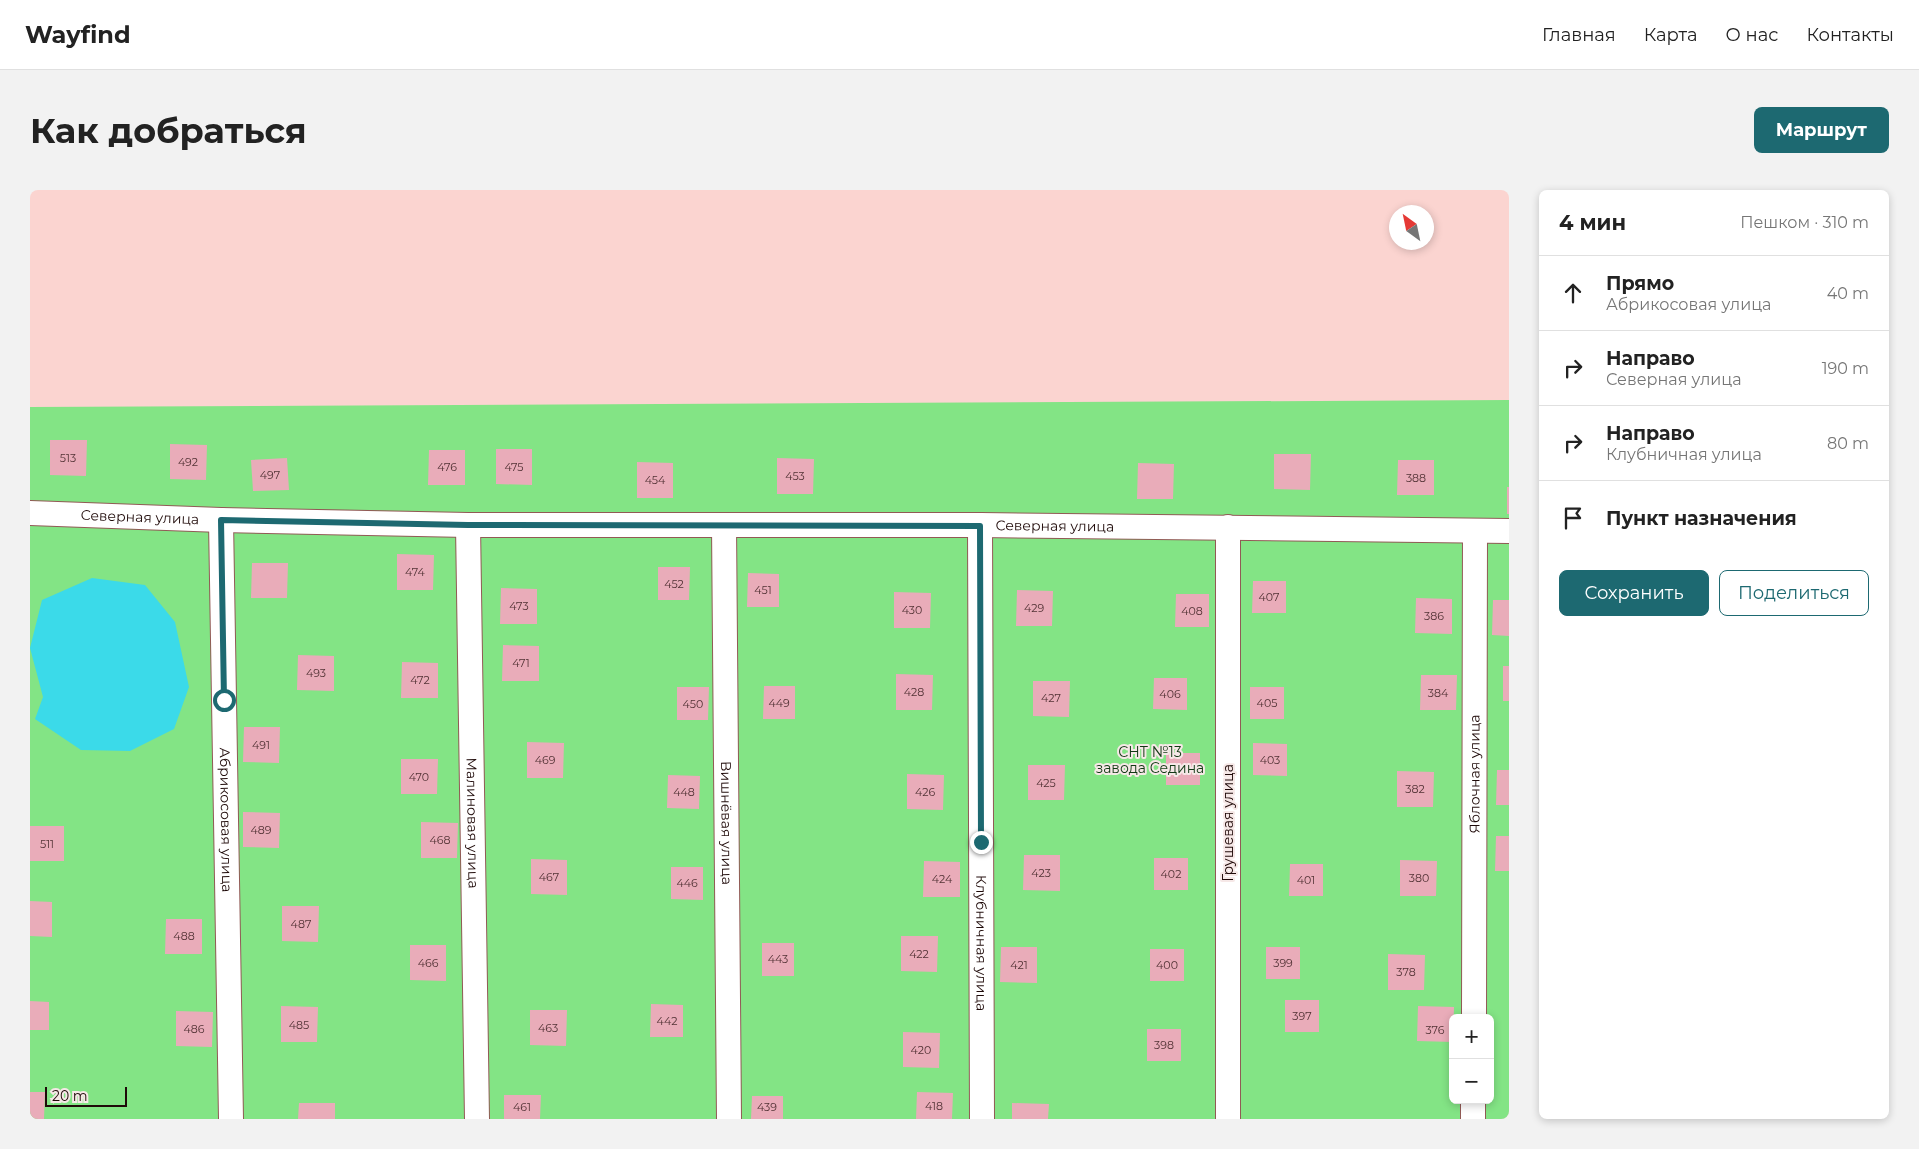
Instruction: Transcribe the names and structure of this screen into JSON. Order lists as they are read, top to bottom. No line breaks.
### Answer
{"streets":{"street":["Северная улица","Яблочная улица","Абрикосовая улица","Малиновая улица","Вишнёвая улица","Грушевая улица","Клубничная улица"]},"crossings":[["Северная улица","Яблочная улица"],["Северная улица","Абрикосовая улица"],["Северная улица","Малиновая улица"],["Северная улица","Вишнёвая улица"],["Северная улица","Грушевая улица"],["Северная улица","Клубничная улица"]],"parks":["СНТ №13 завода Седина"],"house_numbers":["513","492","476","475","497","453","388","454","474","452","451","407","473","429","430","408","386","471","493","472","428","384","406","427","449","405","450","491","469","403","470","425","382","448","426","489","468","511","423","402","467","380","424","401","446","487","488","422","443","466","399","421","400","378","397","442","485","463","486","376","398","420","418","461","439"],"scale_bar":"20 m","north":"top left","page":{"header":"Wayfind","nav":["Главная","Карта","О нас","Контакты"],"buttons":["Маршрут",["Сохранить","Поделиться"]],"title":"Как добраться","heading":["4 мин","Пешком · 310 m"],"list":[["Прямо","Абрикосовая улица","40 m"],["Направо","Северная улица","190 m"],["Направо","Клубничная улица","80 m"],"Пункт назначения"],"map_buttons":["+","−"],"scale":"20 m"}}
